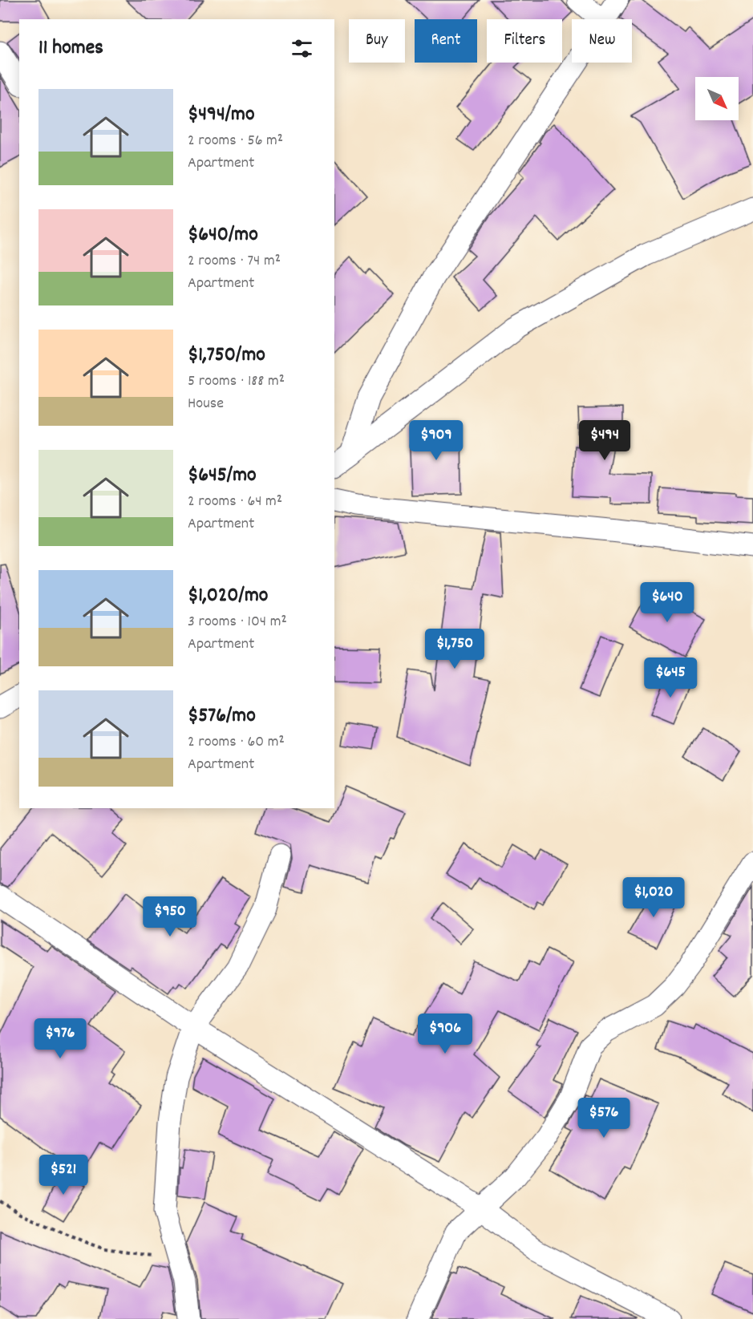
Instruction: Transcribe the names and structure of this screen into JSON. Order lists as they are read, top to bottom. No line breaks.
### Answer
{"north":"bottom right","page":{"chip":["Buy","Rent","Filters","New"],"heading":"11 homes","list":[{"name":"$494/mo","note":"2 rooms · 56 m² · Apartment"},{"name":"$640/mo","note":"2 rooms · 74 m² · Apartment"},{"name":"$1,750/mo","note":"5 rooms · 188 m² · House"},{"name":"$645/mo","note":"2 rooms · 64 m² · Apartment"},{"name":"$1,020/mo","note":"3 rooms · 104 m² · Apartment"},{"name":"$576/mo","note":"2 rooms · 60 m² · Apartment"}],"price":["$909","$494","$640","$1,750","$645","$1,020","$950","$906","$976","$576","$521"]}}
